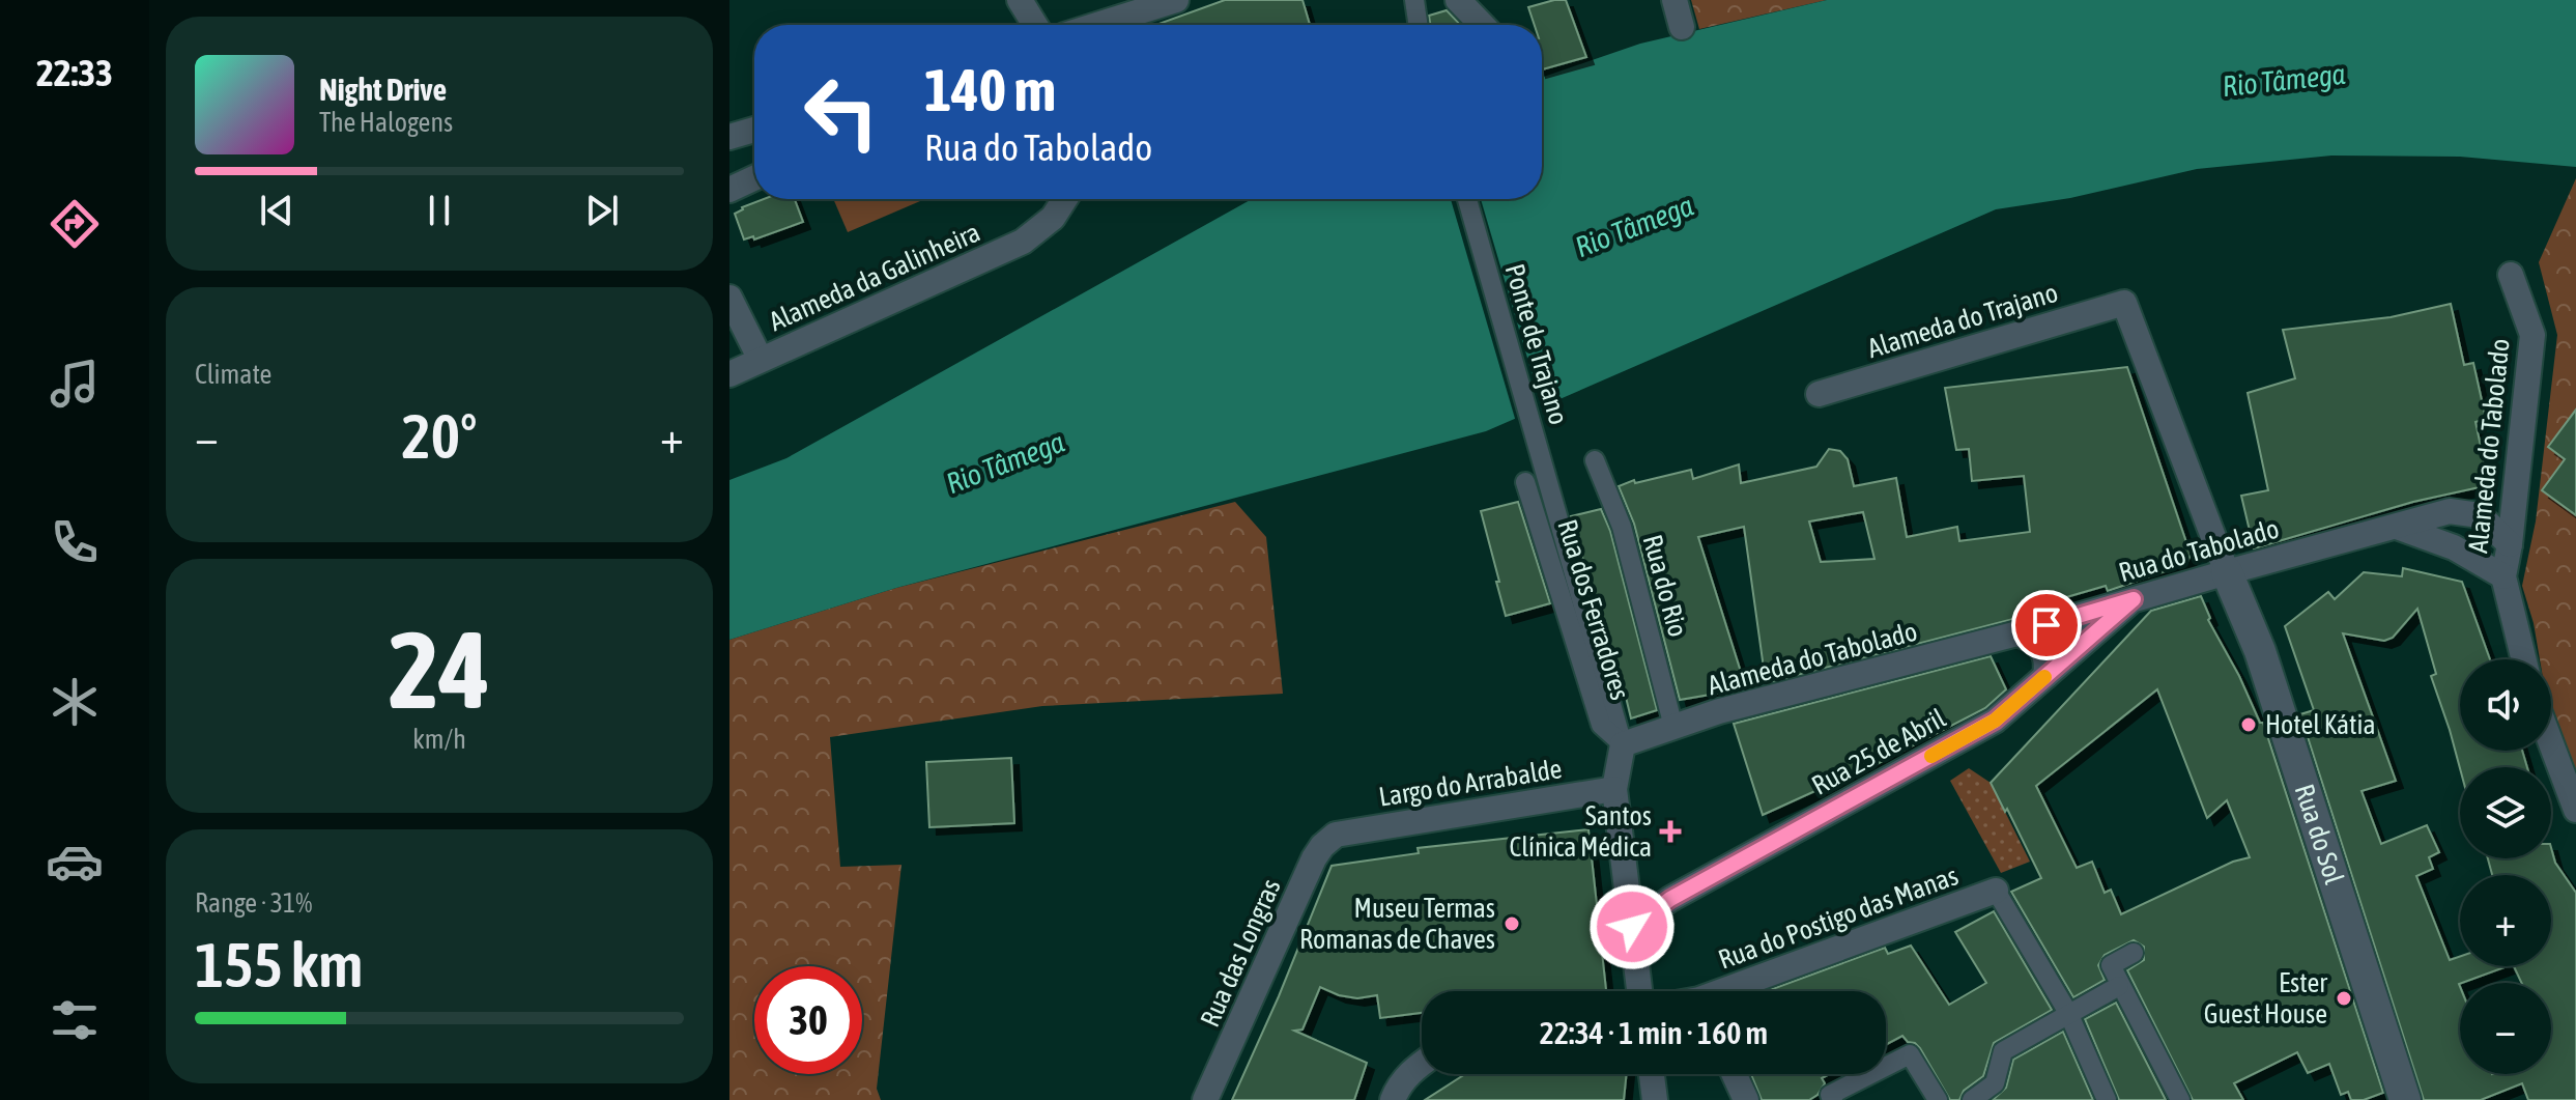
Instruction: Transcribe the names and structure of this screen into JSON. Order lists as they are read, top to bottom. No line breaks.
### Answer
{"streets":{"street":["Alameda da Galinheira","Alameda do Trajano","Ponte de Trajano","Alameda do Tabolado","Rua do Tabolado","Rua do Rio","Rua dos Ferradores","Rua 25 de Abril","Largo do Arrabalde","Rua do Sol","Rua do Postigo das Manas","Rua das Longras"]},"crossings":[["Alameda do Trajano","Rua do Tabolado"],["Alameda do Trajano","Rua do Sol"],["Ponte de Trajano","Alameda do Tabolado"],["Ponte de Trajano","Rua dos Ferradores"],["Alameda do Tabolado","Rua do Tabolado"],["Alameda do Tabolado","Rua do Rio"],["Alameda do Tabolado","Rua dos Ferradores"],["Rua do Tabolado","Rua 25 de Abril"],["Rua do Tabolado","Rua do Sol"],["Largo do Arrabalde","Rua das Longras"]],"water":["Rio Tâmega"],"places":{"other":["Hotel Kátia","Museu Termas Romanas de Chaves","Ester Guest House"],"health":["Santos Clínica Médica"]},"page":{"tabs":"22:33","turn":["140 m","Rua do Tabolado"],"song":["Night Drive","The Halogens"],"tile":["Climate",["24","km/h"],["Range · 31%","155 km"]],"heat":["−","20°","+"],"map_buttons":["+","−"],"limit":"30","trip":"22:34 · 1 min · 160 m"}}
